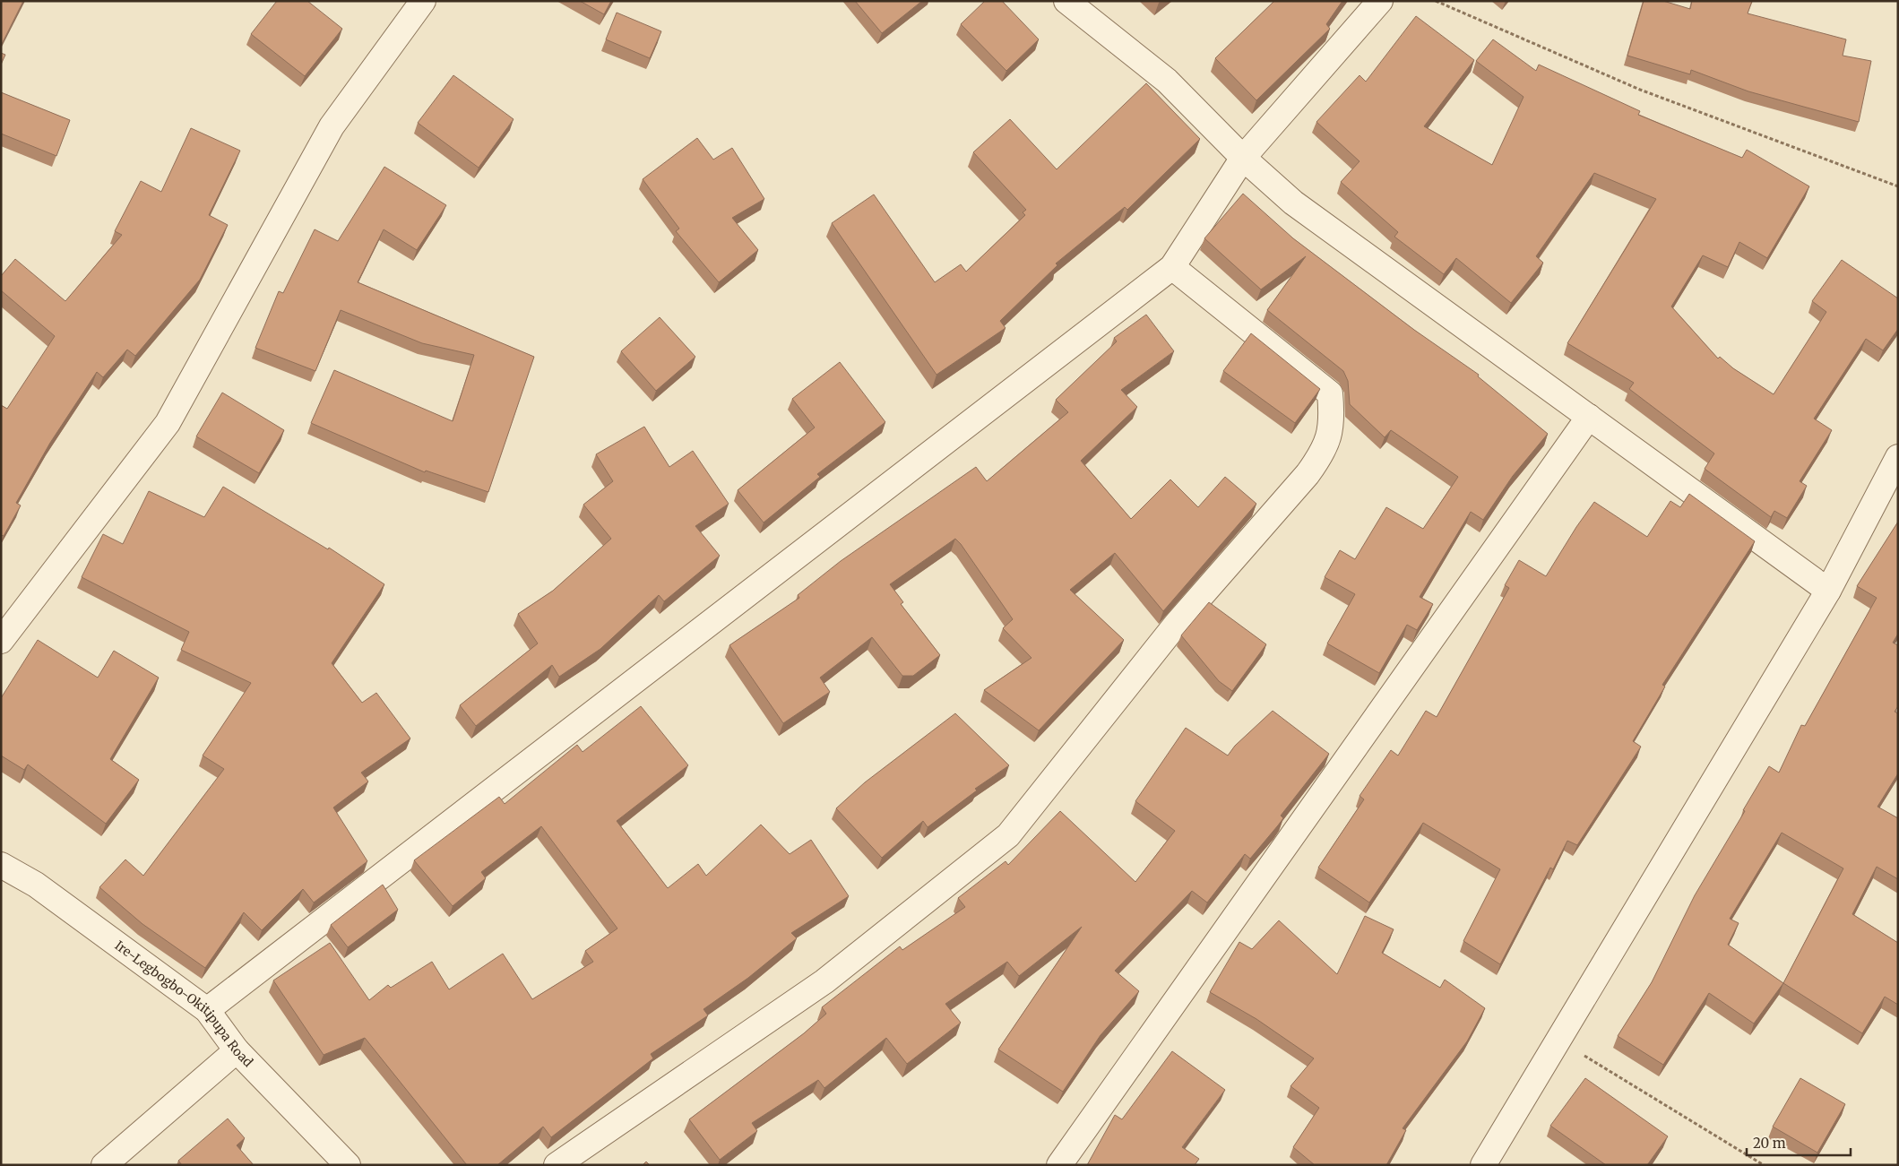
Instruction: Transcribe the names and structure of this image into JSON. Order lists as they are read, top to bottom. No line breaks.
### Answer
{"streets":{"street":["Ire-Legbogbo-Okitipupa Road"]},"scale_bar":"20 m"}
